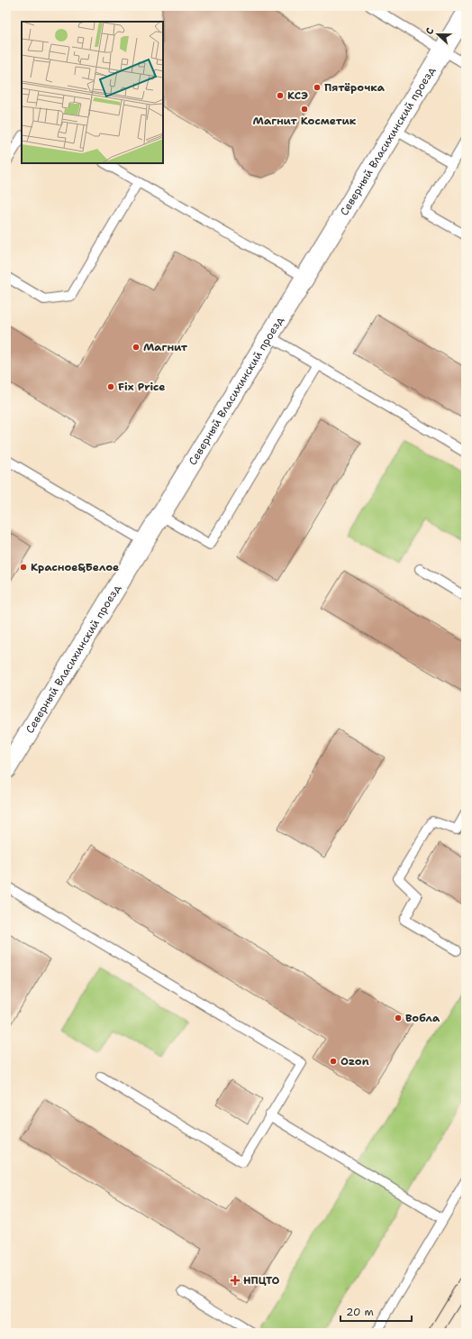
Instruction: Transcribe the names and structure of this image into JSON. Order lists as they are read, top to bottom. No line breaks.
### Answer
{"streets":{"street":["Северный Власихинский проезд"]},"places":{"other":["Пятёрочка","КСЭ","Магнит Косметик","Магнит","Fix Price","Красное&Белое","Вобла","Ozon"],"health":["НПЦТО"]},"scale_bar":"20 m","north":"left"}
